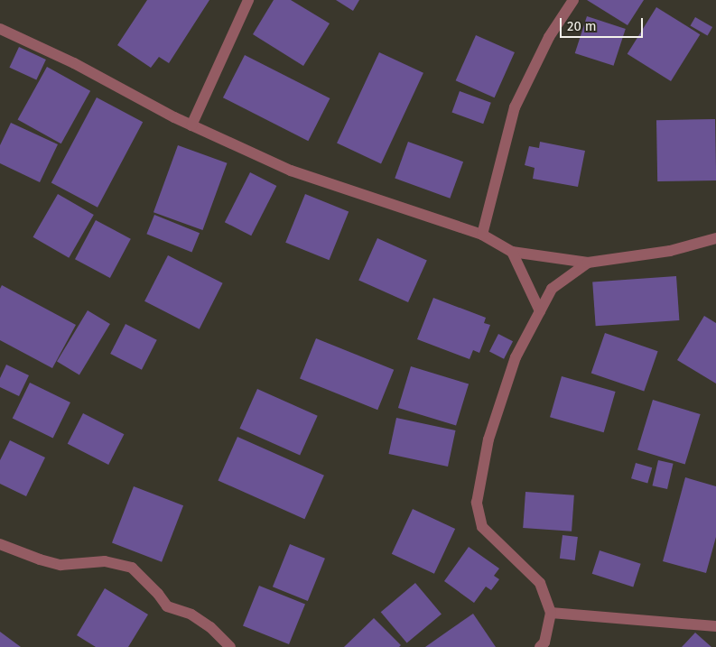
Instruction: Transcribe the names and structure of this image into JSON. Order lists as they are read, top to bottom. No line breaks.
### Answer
{"scale_bar":"20 m"}
